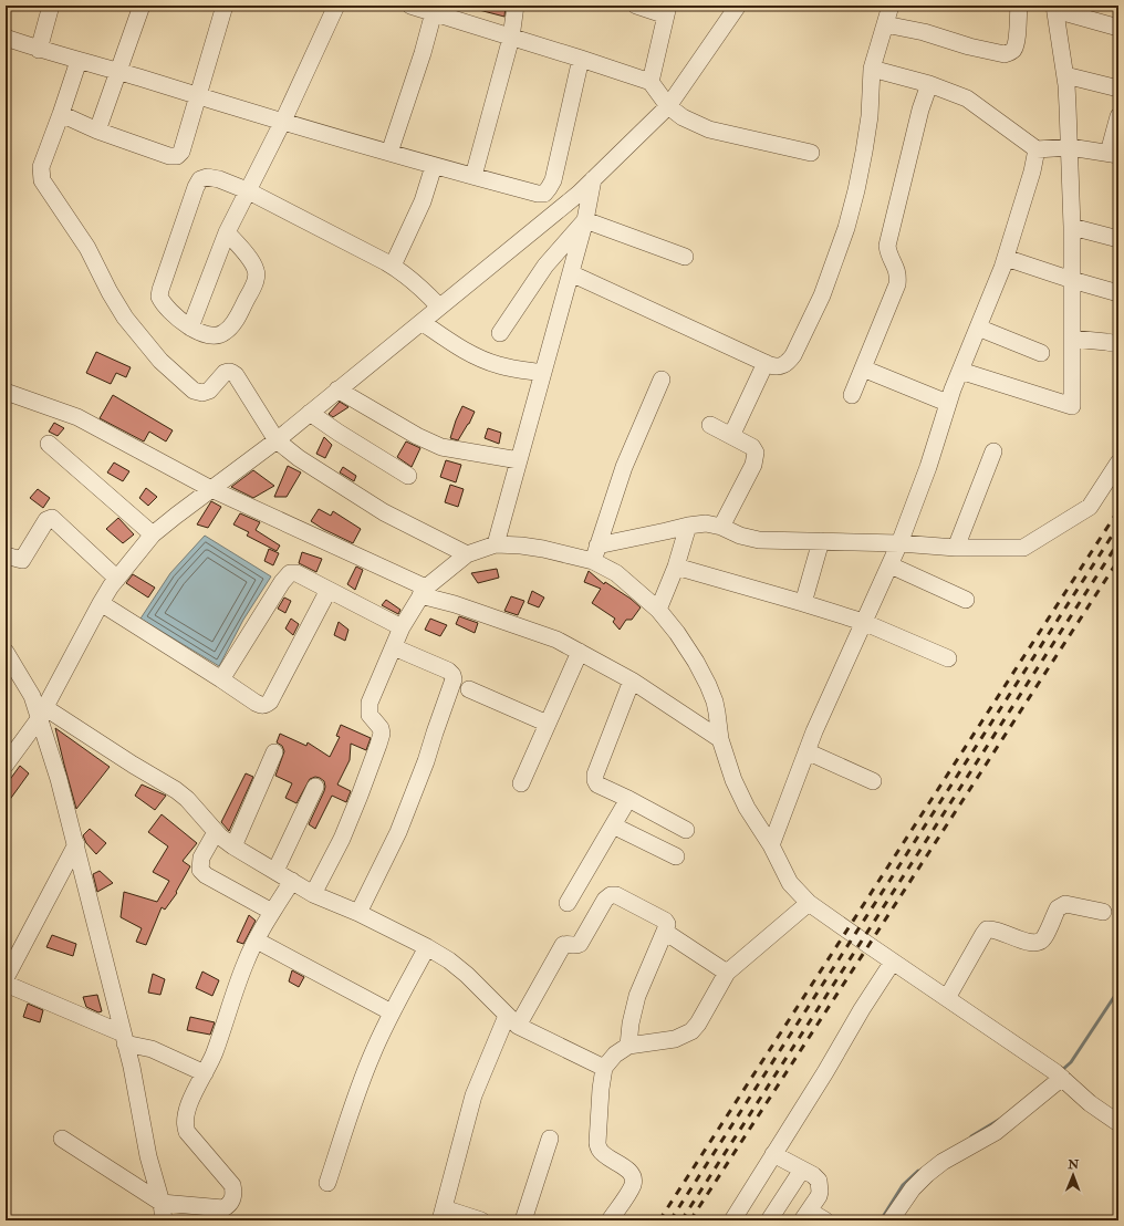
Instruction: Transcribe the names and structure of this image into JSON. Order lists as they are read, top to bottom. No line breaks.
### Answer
{"north":"top"}
